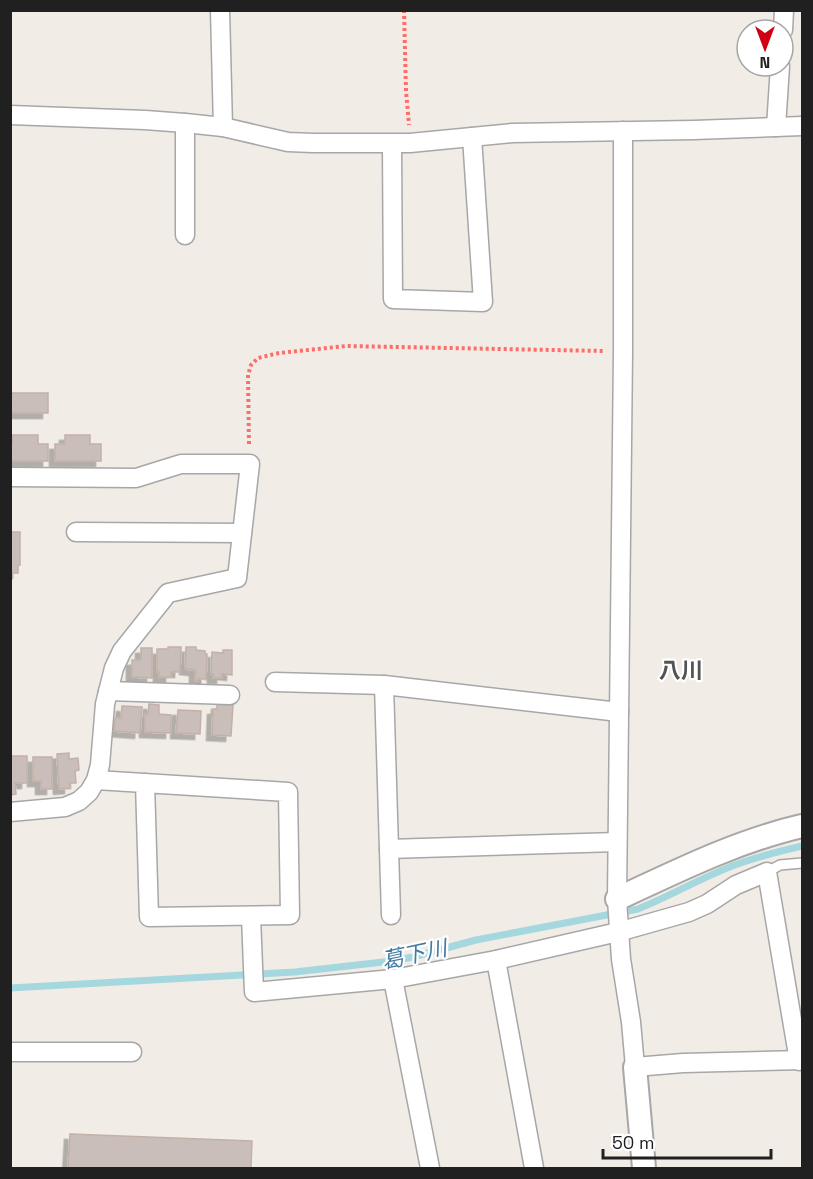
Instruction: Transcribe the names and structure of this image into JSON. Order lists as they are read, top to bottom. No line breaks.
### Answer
{"districts":["八川"],"water":["葛下川"],"scale_bar":"50 m","north":"bottom"}
